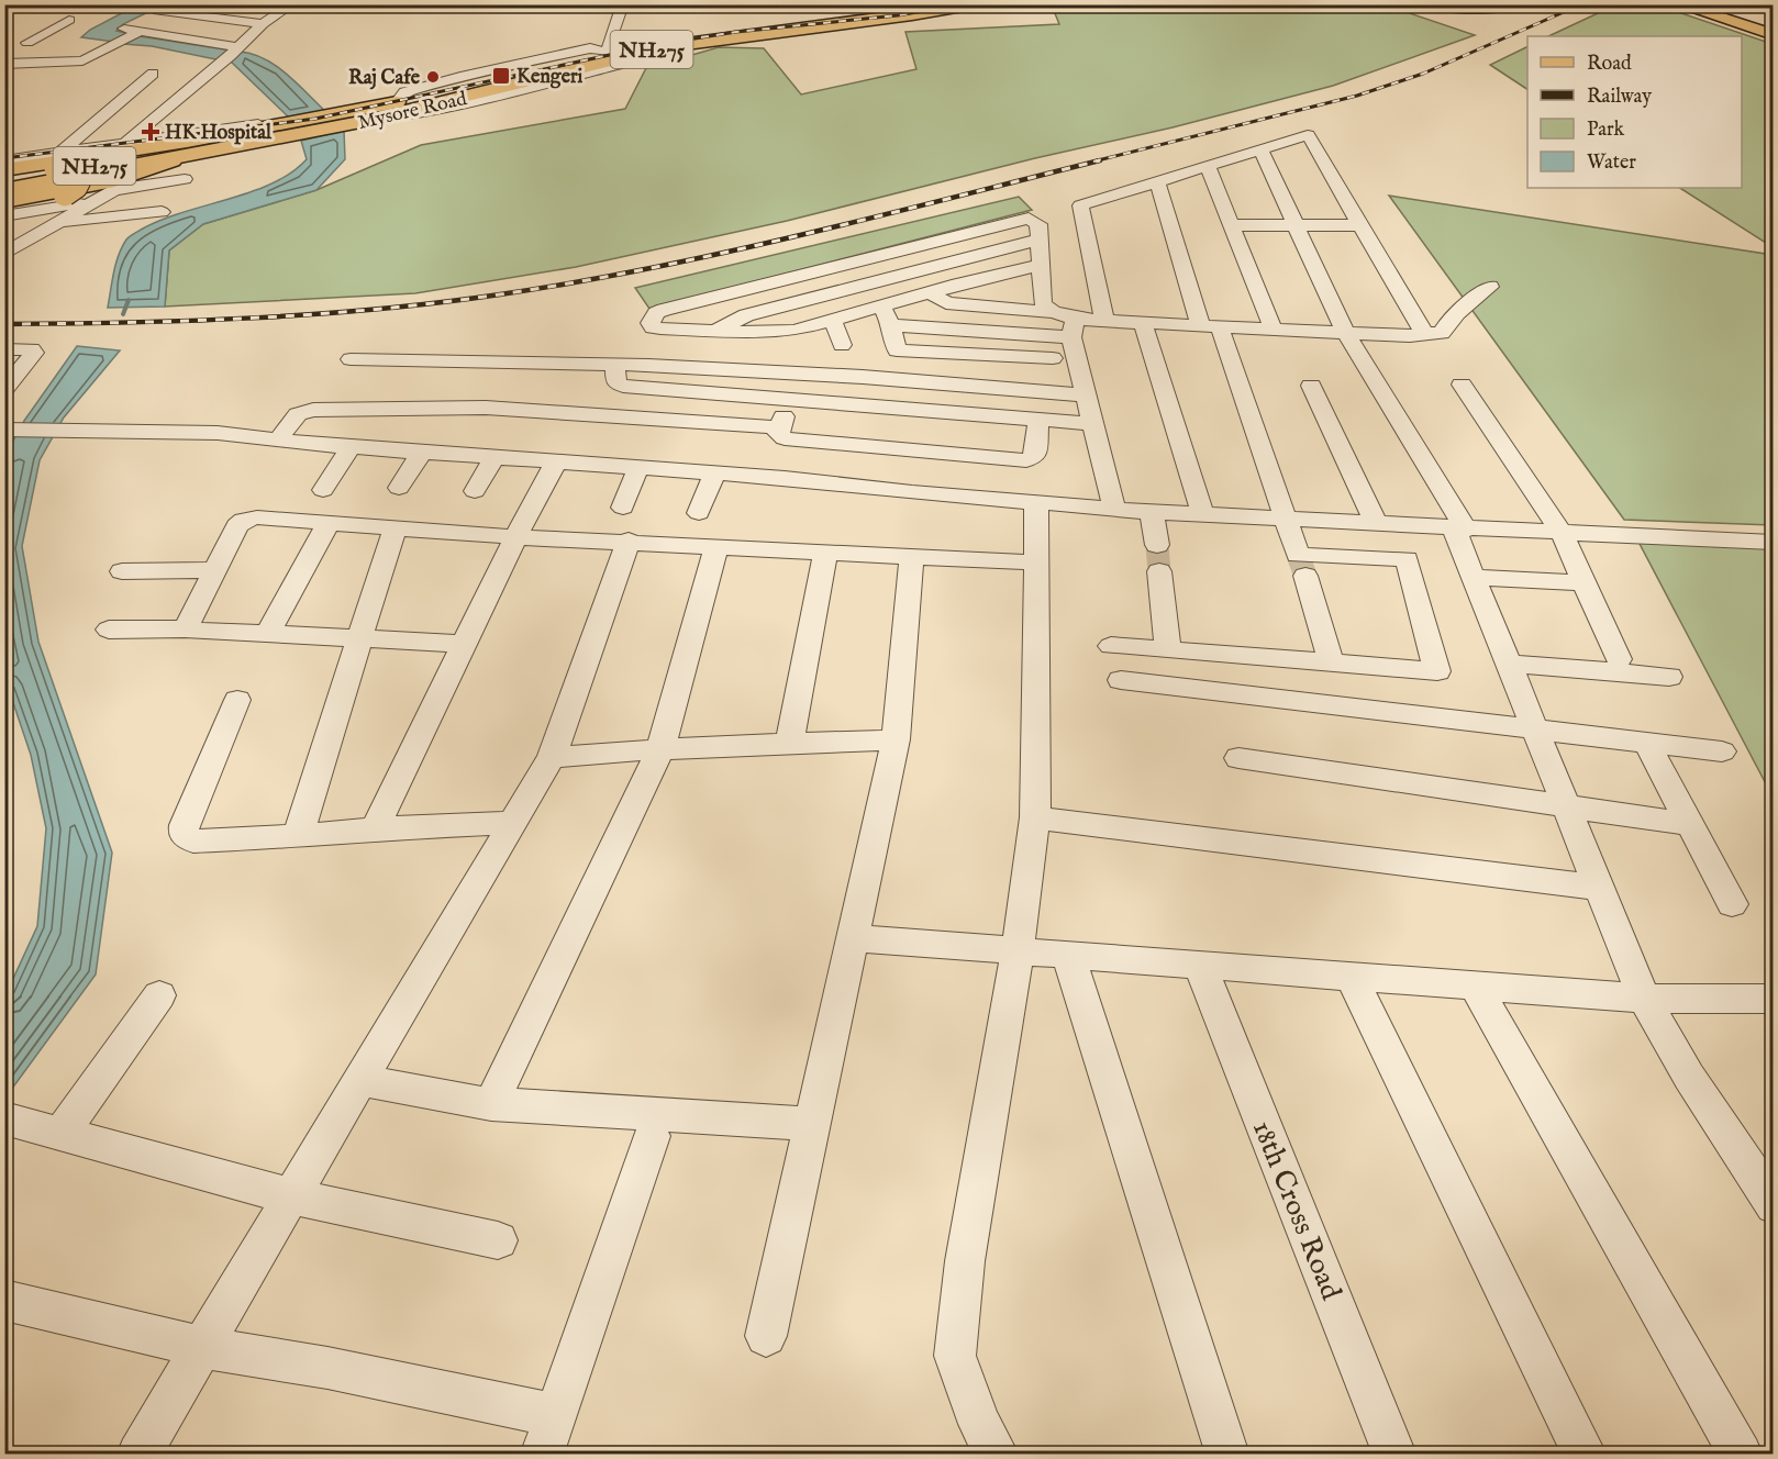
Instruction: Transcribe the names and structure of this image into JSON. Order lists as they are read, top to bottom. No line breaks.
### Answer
{"streets":{"main road":["NH275","Mysore Road"],"street":["18th Cross Road"]},"places":{"transit":["Kengeri"],"other":["Raj Cafe"],"health":["HK Hospital"]},"legend":["Road","Railway","Park","Water"]}
